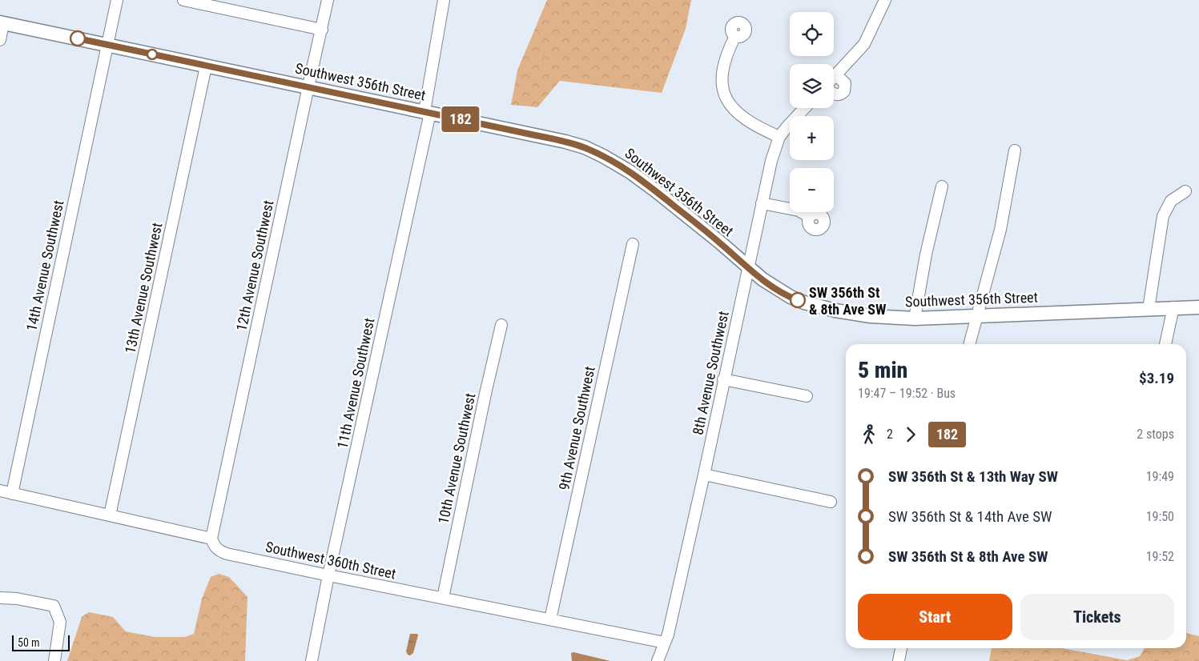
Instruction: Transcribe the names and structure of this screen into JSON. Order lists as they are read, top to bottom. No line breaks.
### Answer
{"streets":{"main road":["Southwest 356th Street"],"street":["14th Avenue Southwest","12th Avenue Southwest","13th Avenue Southwest","8th Avenue Southwest","11th Avenue Southwest","9th Avenue Southwest","10th Avenue Southwest","Southwest 360th Street"]},"crossings":[["Southwest 356th Street","14th Avenue Southwest"],["Southwest 356th Street","12th Avenue Southwest"],["Southwest 356th Street","13th Avenue Southwest"],["Southwest 356th Street","8th Avenue Southwest"],["Southwest 356th Street","11th Avenue Southwest"],["12th Avenue Southwest","Southwest 360th Street"],["8th Avenue Southwest","Southwest 360th Street"],["11th Avenue Southwest","Southwest 360th Street"],["9th Avenue Southwest","Southwest 360th Street"],["10th Avenue Southwest","Southwest 360th Street"]],"places":["SW 356th St & 8th Ave SW"],"lines":["bus line 182"],"scale_bar":"50 m","page":{"on_map":"182","map_buttons":["+","−"],"heading":["5 min","19:47 – 19:52 · Bus","$3.19"],"legs":["2","182","2 stops"],"list":[{"name":"SW 356th St & 13th Way SW","value":"19:49"},{"name":"SW 356th St & 14th Ave SW","value":"19:50"},{"name":"SW 356th St & 8th Ave SW","value":"19:52"}],"buttons":["Start","Tickets"],"scale":"50 m"}}
